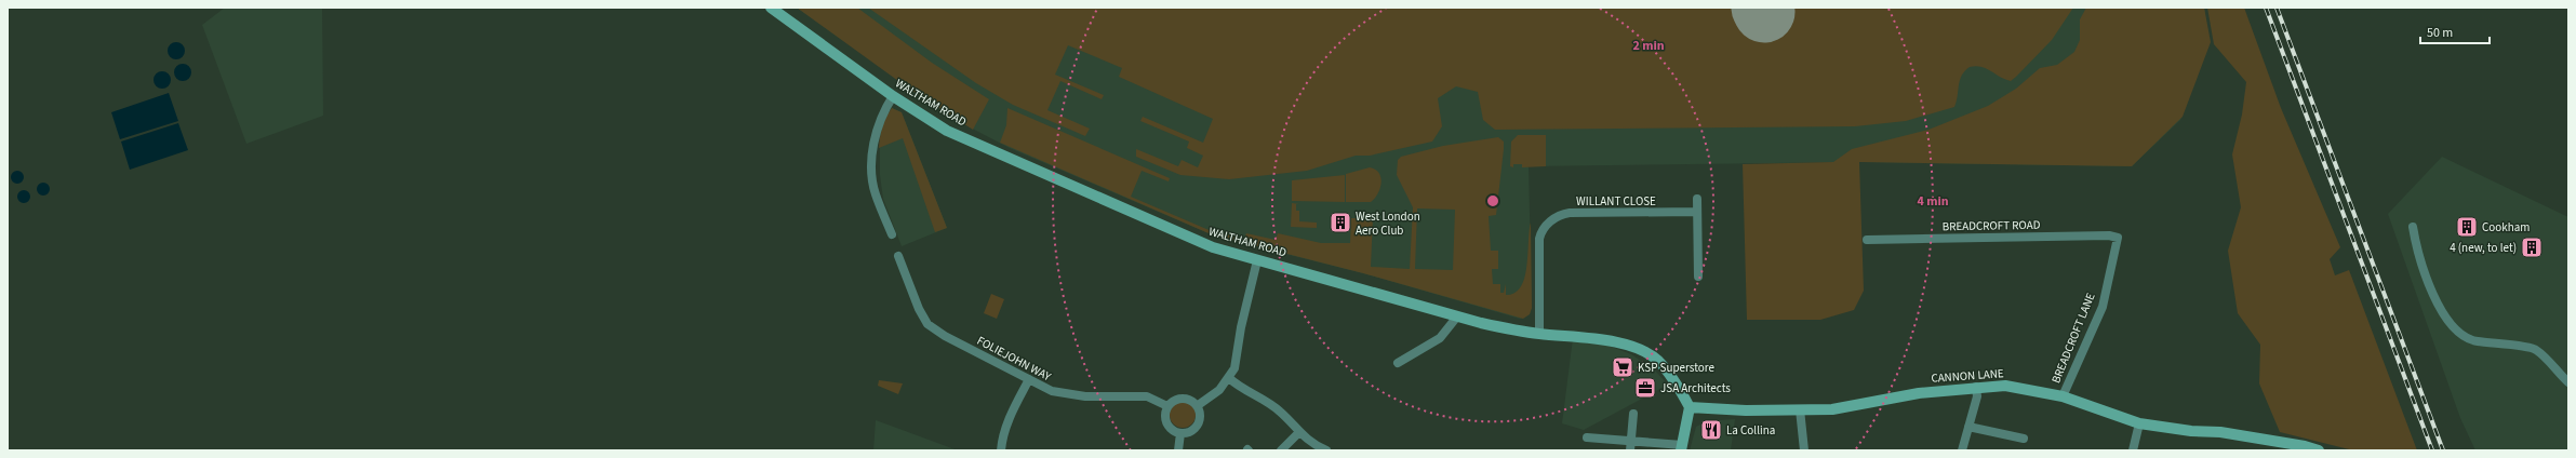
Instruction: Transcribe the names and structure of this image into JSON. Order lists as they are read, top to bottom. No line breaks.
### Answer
{"streets":{"street":["WALTHAM ROAD","WILLANT CLOSE","BREADCROFT ROAD","BREADCROFT LANE","FOLIEJOHN WAY","CANNON LANE"]},"crossings":[["WALTHAM ROAD","WILLANT CLOSE"],["WALTHAM ROAD","CANNON LANE"],["BREADCROFT ROAD","BREADCROFT LANE"],["BREADCROFT LANE","CANNON LANE"]],"places":{"building":["West London Aero Club","Cookham","4 (new, to let)"],"supermarket":["KSP Superstore"],"office":["JSA Architects"],"restaurant":["La Collina"]},"scale_bar":"50 m","rings":["2 min","4 min"]}
